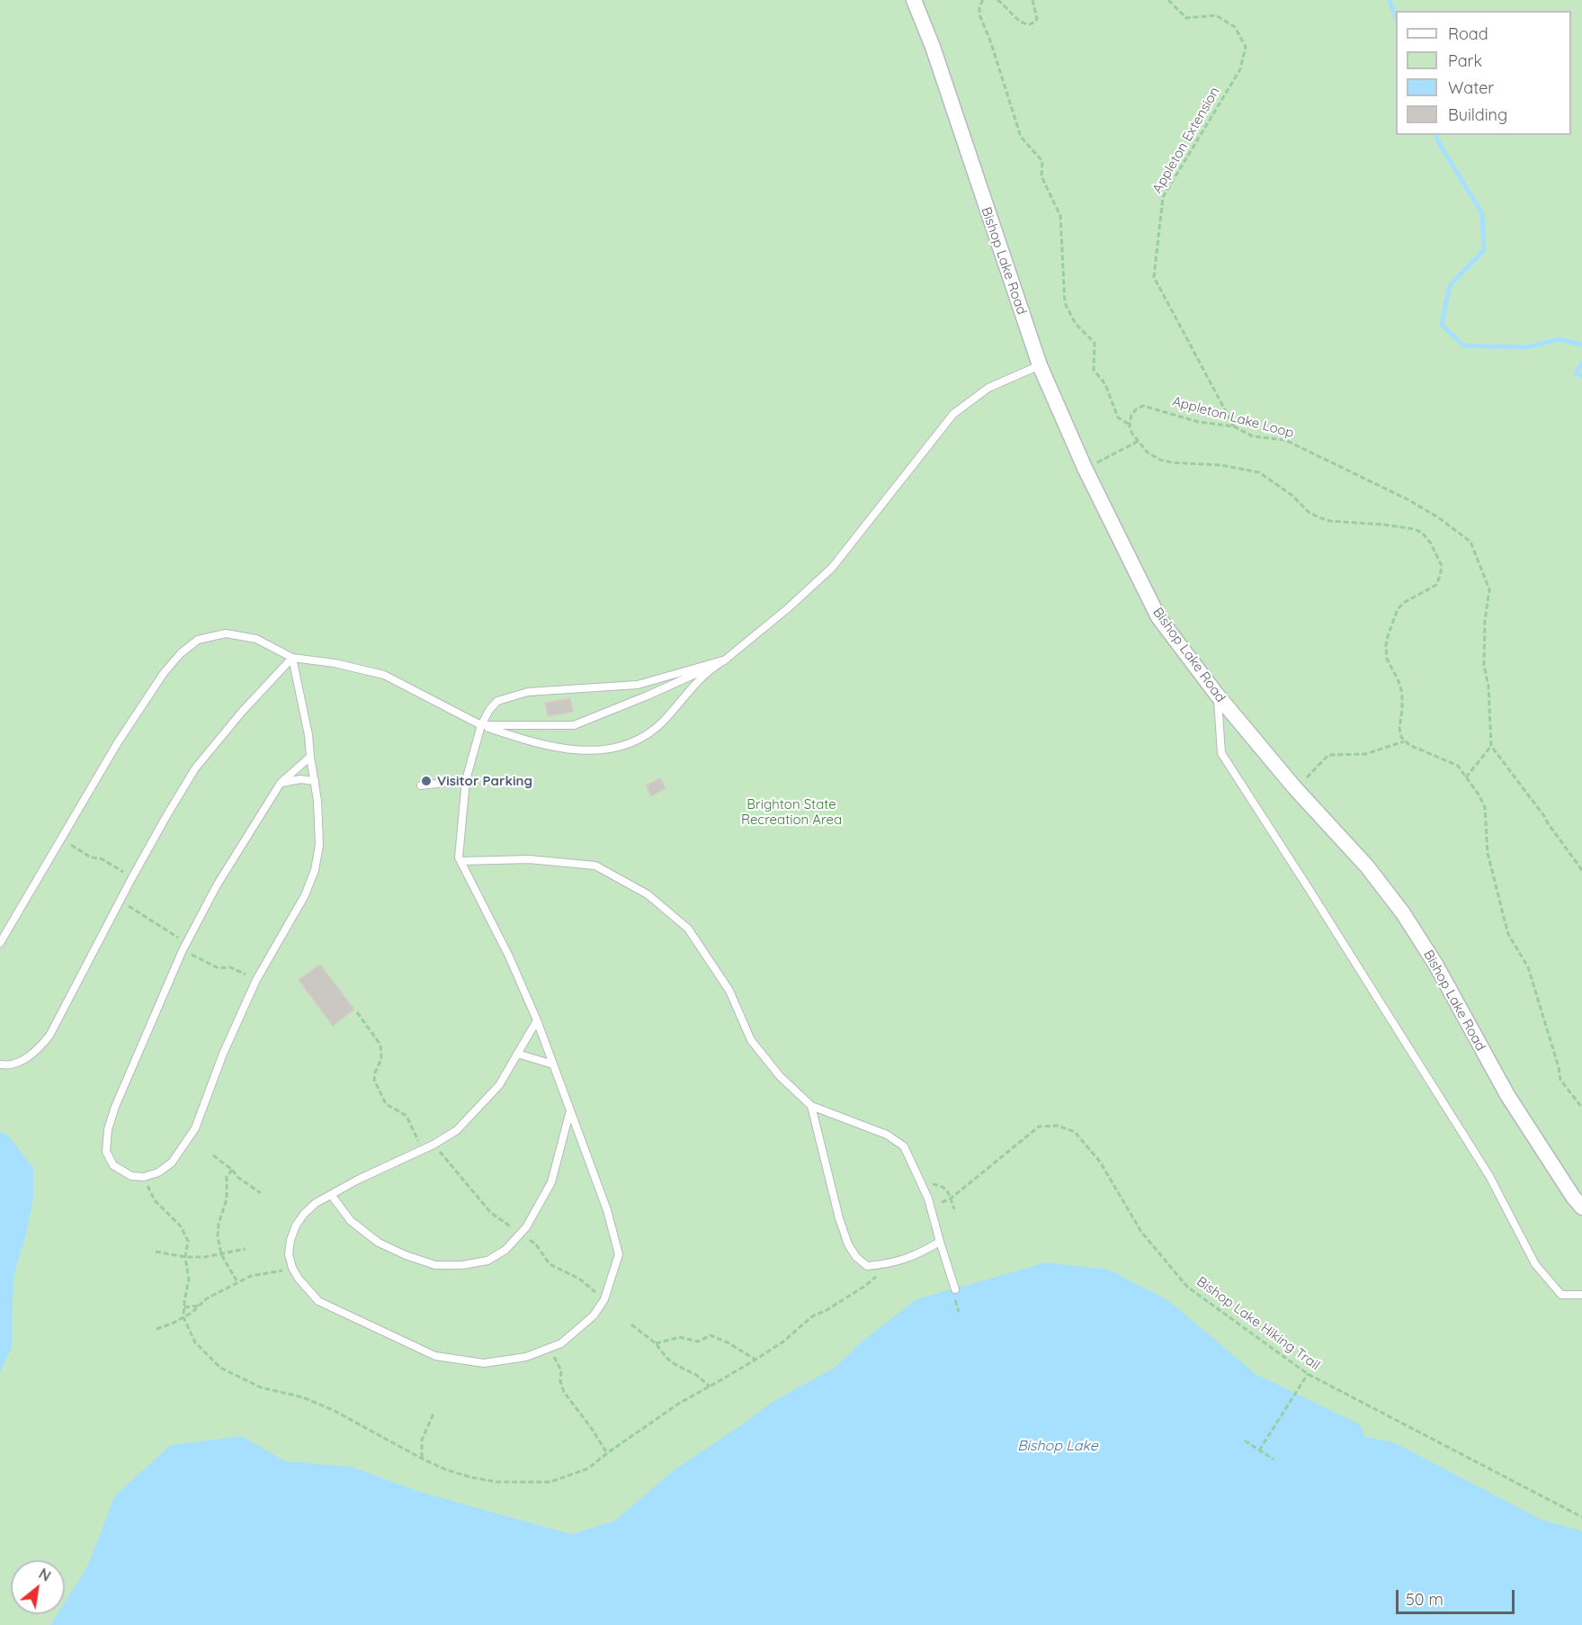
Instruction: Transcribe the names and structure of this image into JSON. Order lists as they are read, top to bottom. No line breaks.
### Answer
{"streets":{"street":["Bishop Lake Road"],"path":["Appleton Extension","Appleton Lake Loop","Bishop Lake Hiking Trail"]},"crossings":[["Appleton Extension","Appleton Lake Loop"]],"water":["Bishop Lake"],"parks":["Brighton State Recreation Area"],"places":["Visitor Parking"],"legend":["Road","Park","Water","Building"],"scale_bar":"50 m","north":"top right"}
